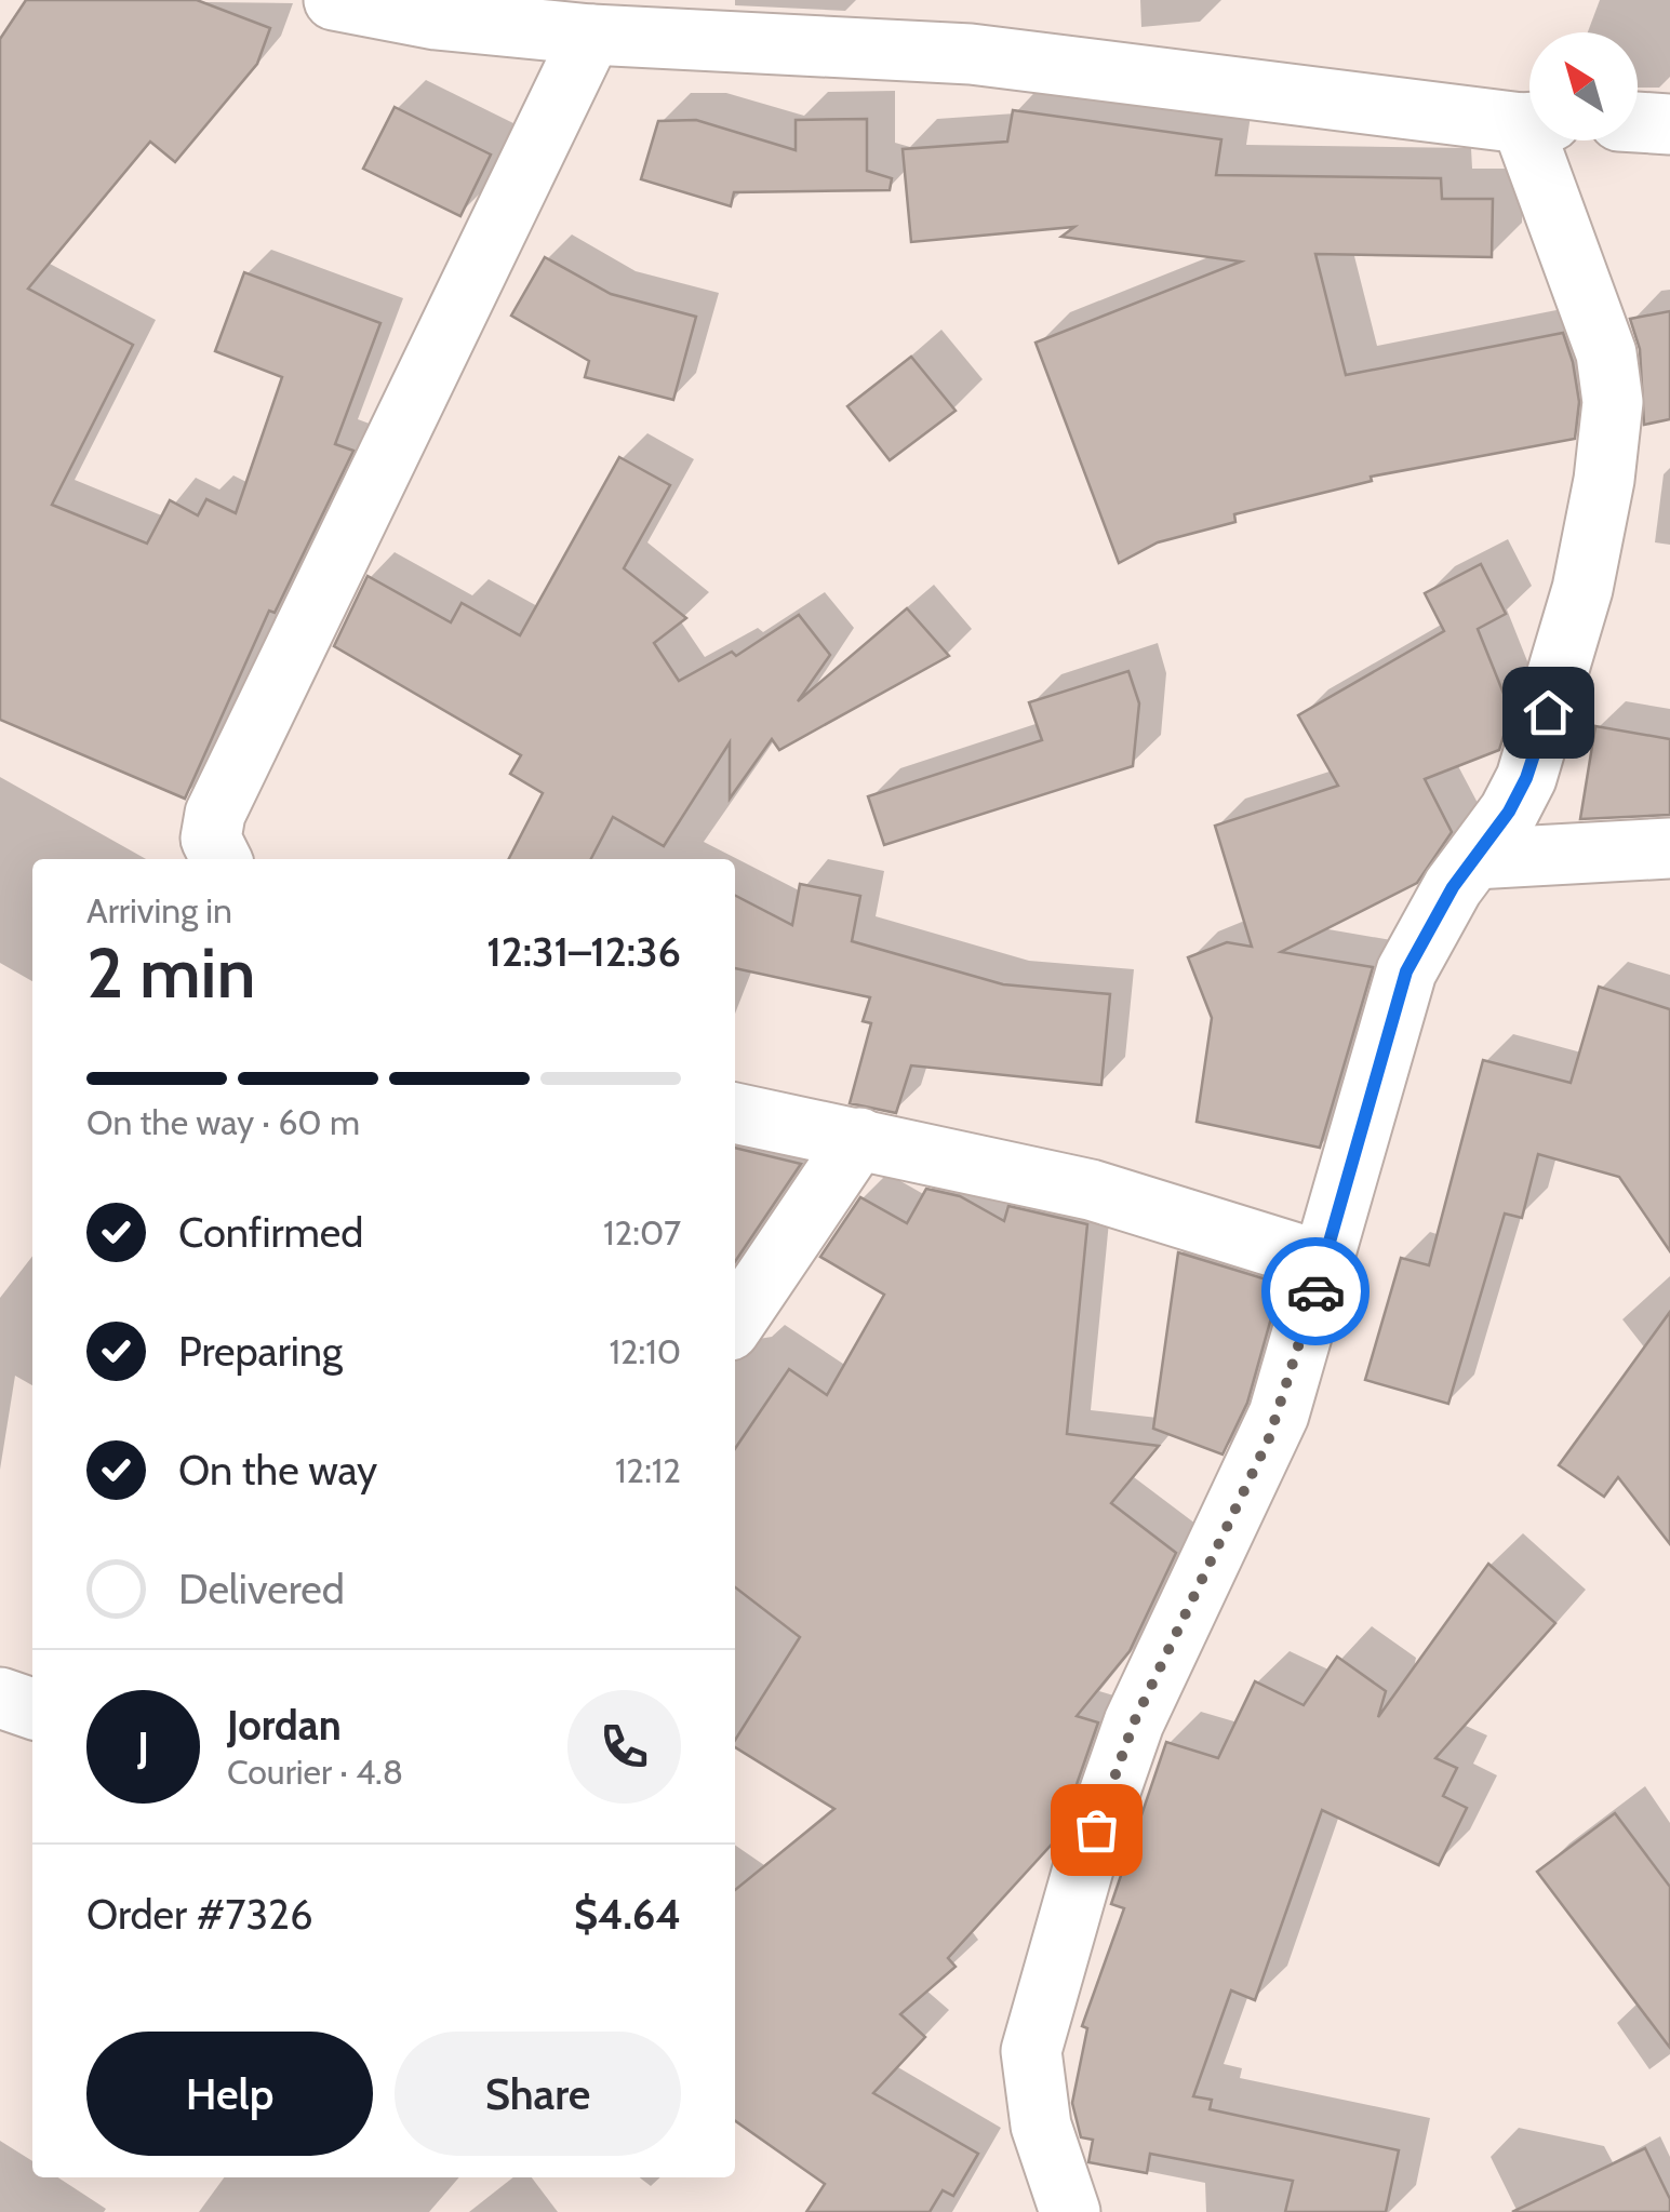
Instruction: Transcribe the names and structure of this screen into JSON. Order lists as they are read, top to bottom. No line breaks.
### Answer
{"north":"top left","page":{"heading":["2 min","Arriving in","12:31–12:36"],"panel":["Jordan","Courier · 4.8","Order #7326","$4.64"],"bar":"On the way · 60 m","list":[["Confirmed","12:07"],["Preparing","12:10"],["On the way","12:12"],"Delivered"],"round":"J","buttons":["Help","Share"]}}
